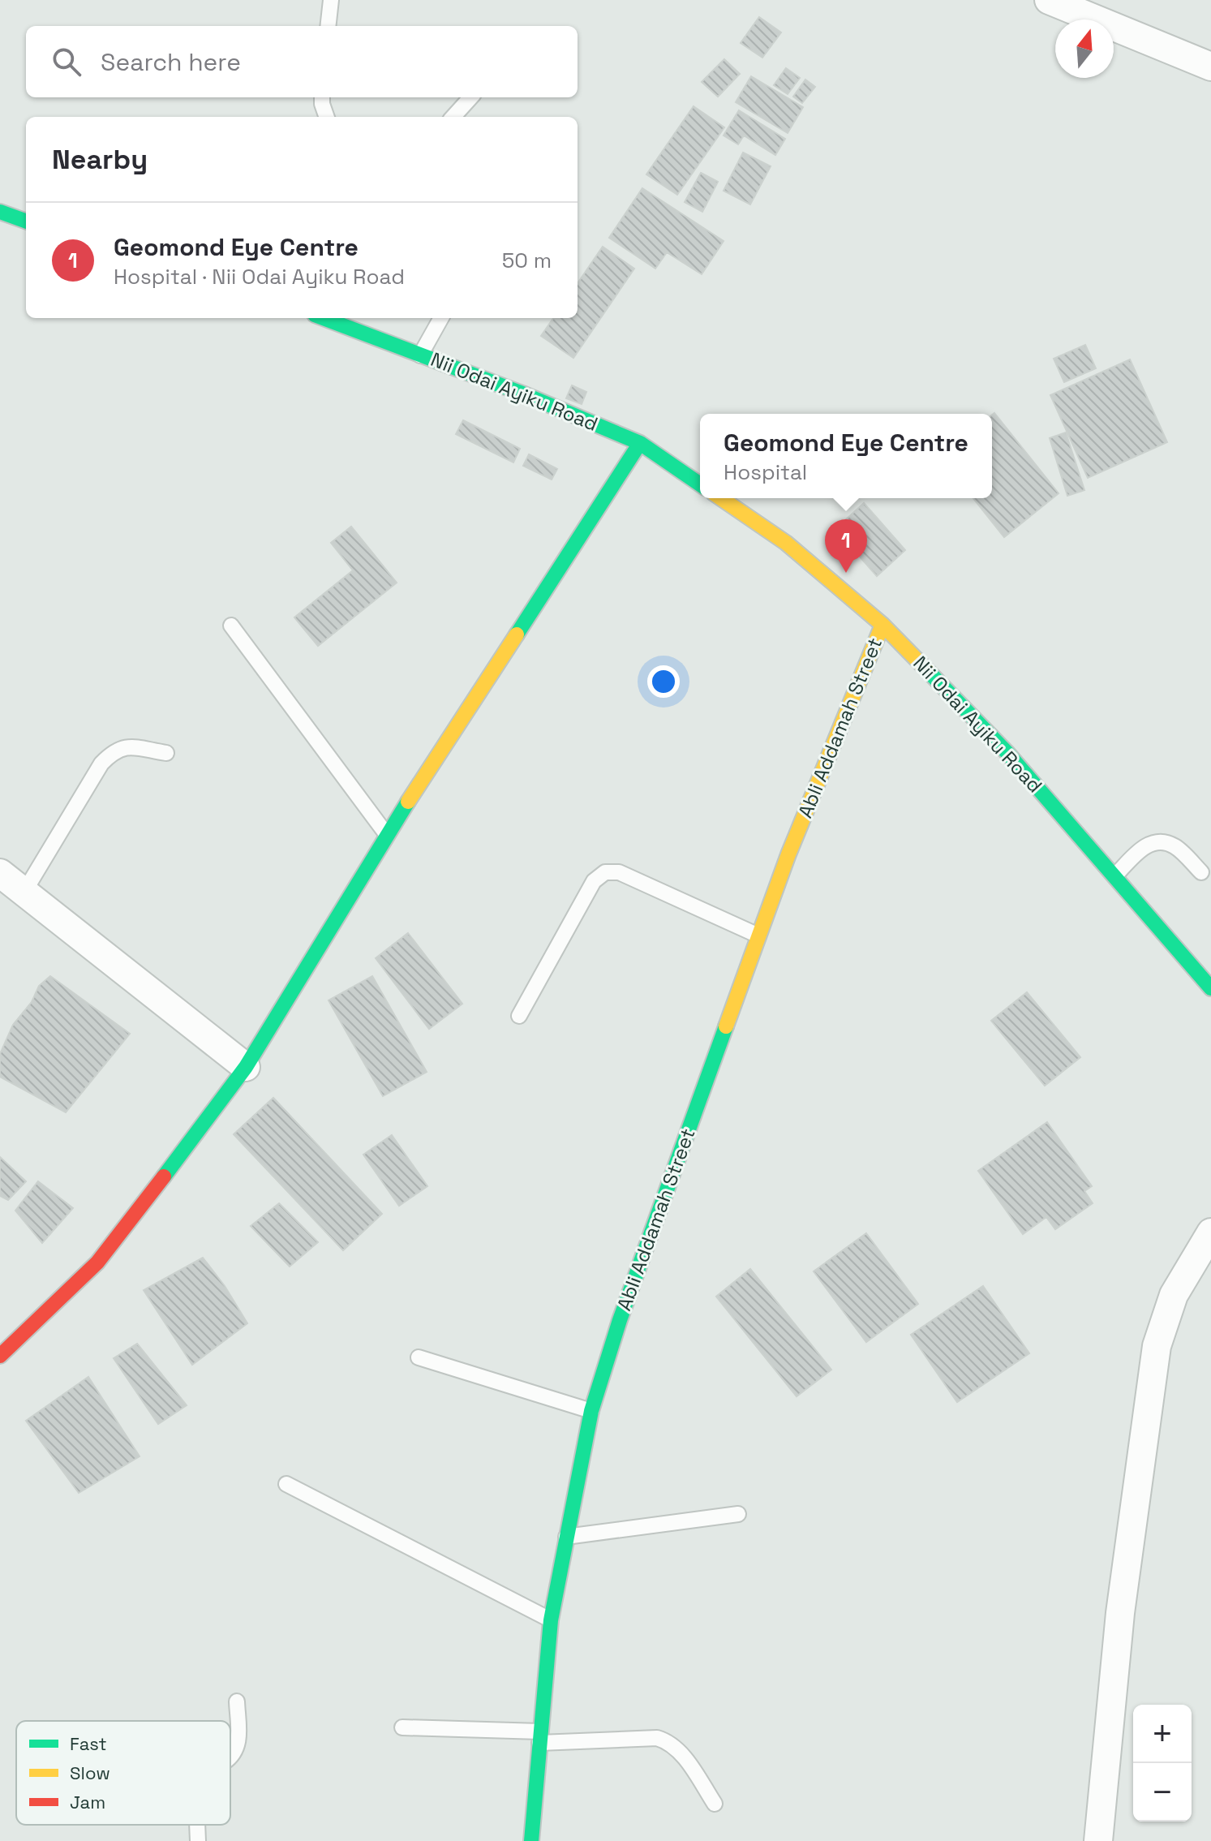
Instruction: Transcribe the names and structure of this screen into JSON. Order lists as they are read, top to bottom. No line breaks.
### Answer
{"streets":{"street":["Nii Odai Ayiku Road","Abli Addamah Street"]},"crossings":[["Nii Odai Ayiku Road","Abli Addamah Street"]],"legend":["Fast","Slow","Jam"],"north":"top","page":{"search":"Search here","heading":"Nearby","list":[{"mark":"1","name":"Geomond Eye Centre","note":"Hospital · Nii Odai Ayiku Road","value":"50 m"}],"popup":["Geomond Eye Centre","Hospital"],"pins":"1","map_buttons":["+","−"]}}
